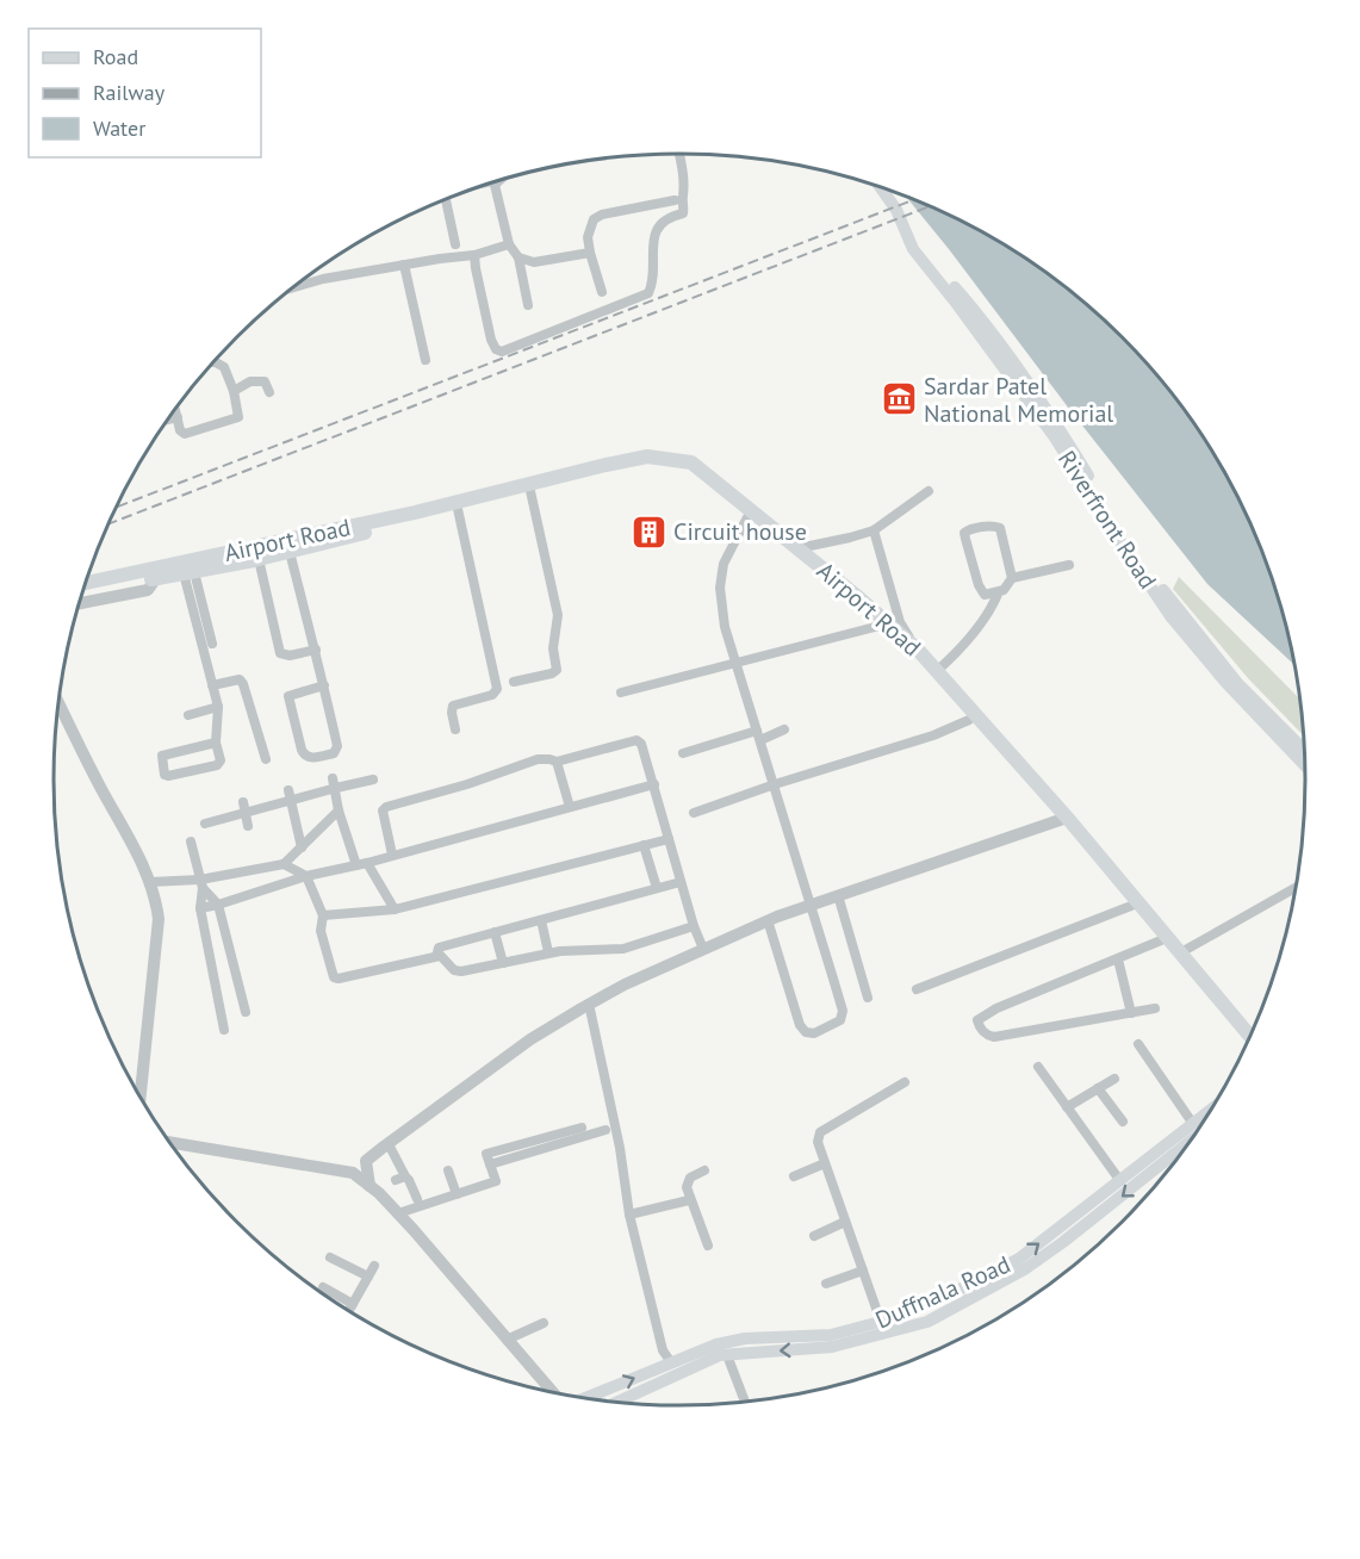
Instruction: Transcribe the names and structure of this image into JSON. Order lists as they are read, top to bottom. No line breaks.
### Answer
{"streets":{"main road":["Riverfront Road","Airport Road","Duffnala Road"]},"places":{"museum":["Sardar Patel National Memorial"],"building":["Circuit house"]},"legend":["Road","Railway","Water"]}
